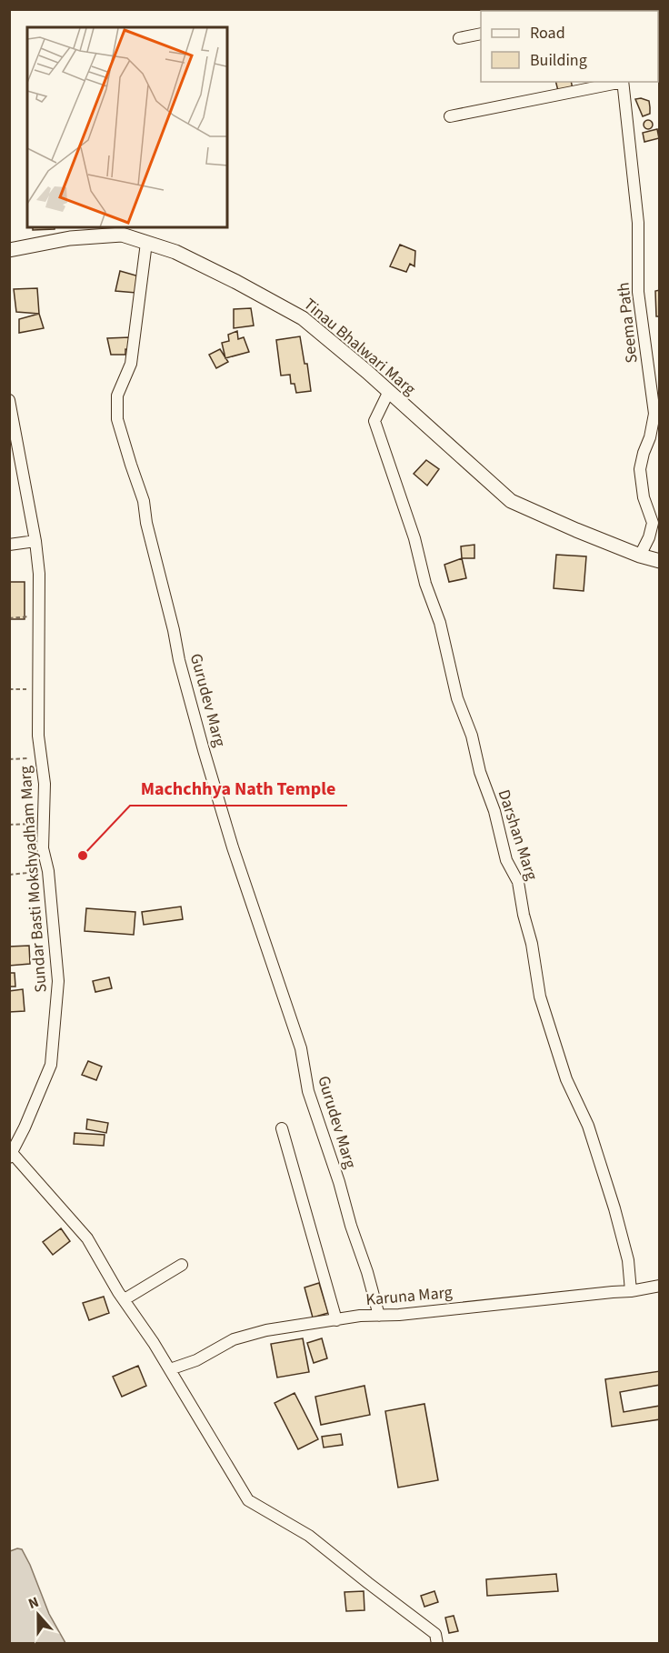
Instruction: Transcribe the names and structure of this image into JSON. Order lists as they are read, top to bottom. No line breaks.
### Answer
{"streets":{"street":["Seema Path","Tinau Bhalwari Marg","Gurudev Marg","Darshan Marg","Sundar Basti Mokshyadham Marg","Karuna Marg"]},"crossings":[["Seema Path","Tinau Bhalwari Marg"],["Tinau Bhalwari Marg","Gurudev Marg"],["Tinau Bhalwari Marg","Darshan Marg"],["Gurudev Marg","Karuna Marg"],["Darshan Marg","Karuna Marg"]],"places":["Machchhya Nath Temple"],"legend":["Road","Building"],"north":"top"}
